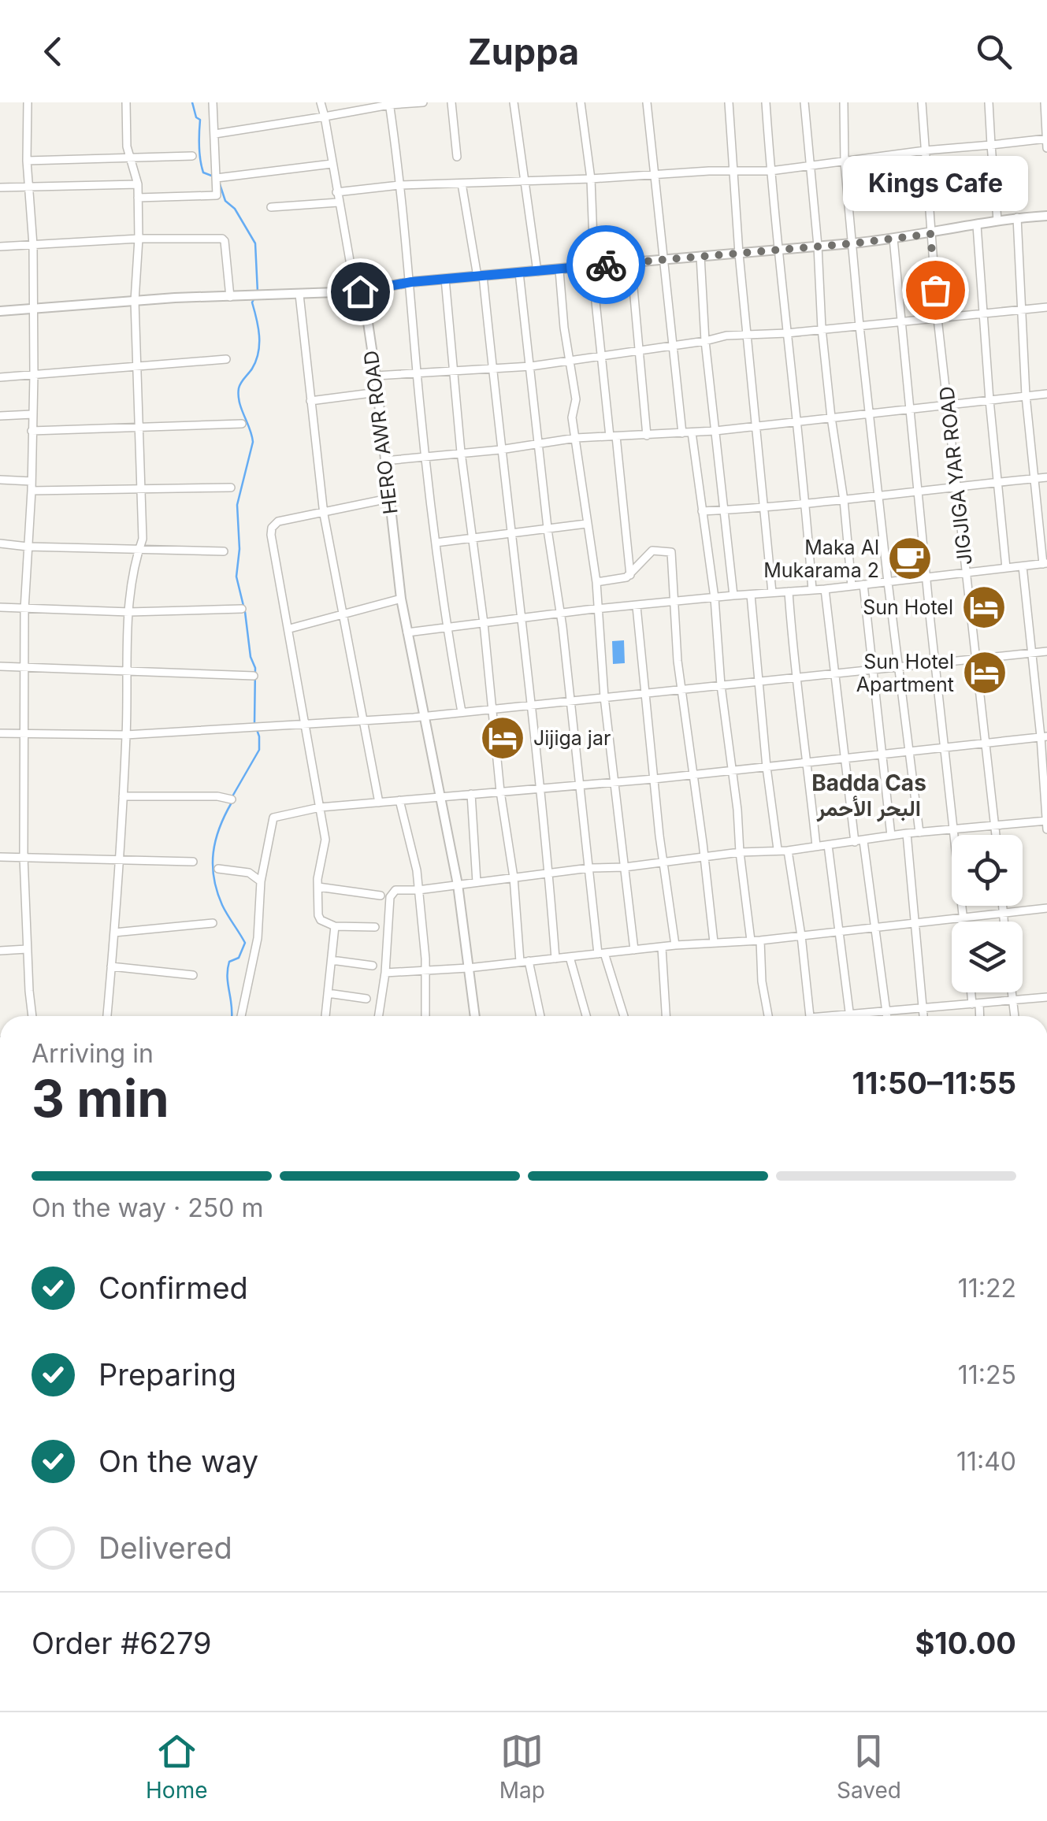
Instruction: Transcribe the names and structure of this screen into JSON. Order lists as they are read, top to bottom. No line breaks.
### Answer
{"streets":{"main road":["HERO AWR ROAD"],"street":["JIGJIGA YAR ROAD"]},"districts":["Badda Cas البحر الأحمر"],"places":{"other":["Kings Cafe"],"cafe":["Maka Al Mukarama 2"],"hotel":["Sun Hotel","Sun Hotel Apartment","Jijiga jar"]},"page":{"header":"Zuppa","bubble":"Kings Cafe","heading":["3 min","Arriving in","11:50–11:55"],"panel":["Order #6279","$10.00"],"bar":"On the way · 250 m","list":[["Confirmed","11:22"],["Preparing","11:25"],["On the way","11:40"],"Delivered"],"tabs":["Home","Map","Saved"]}}
